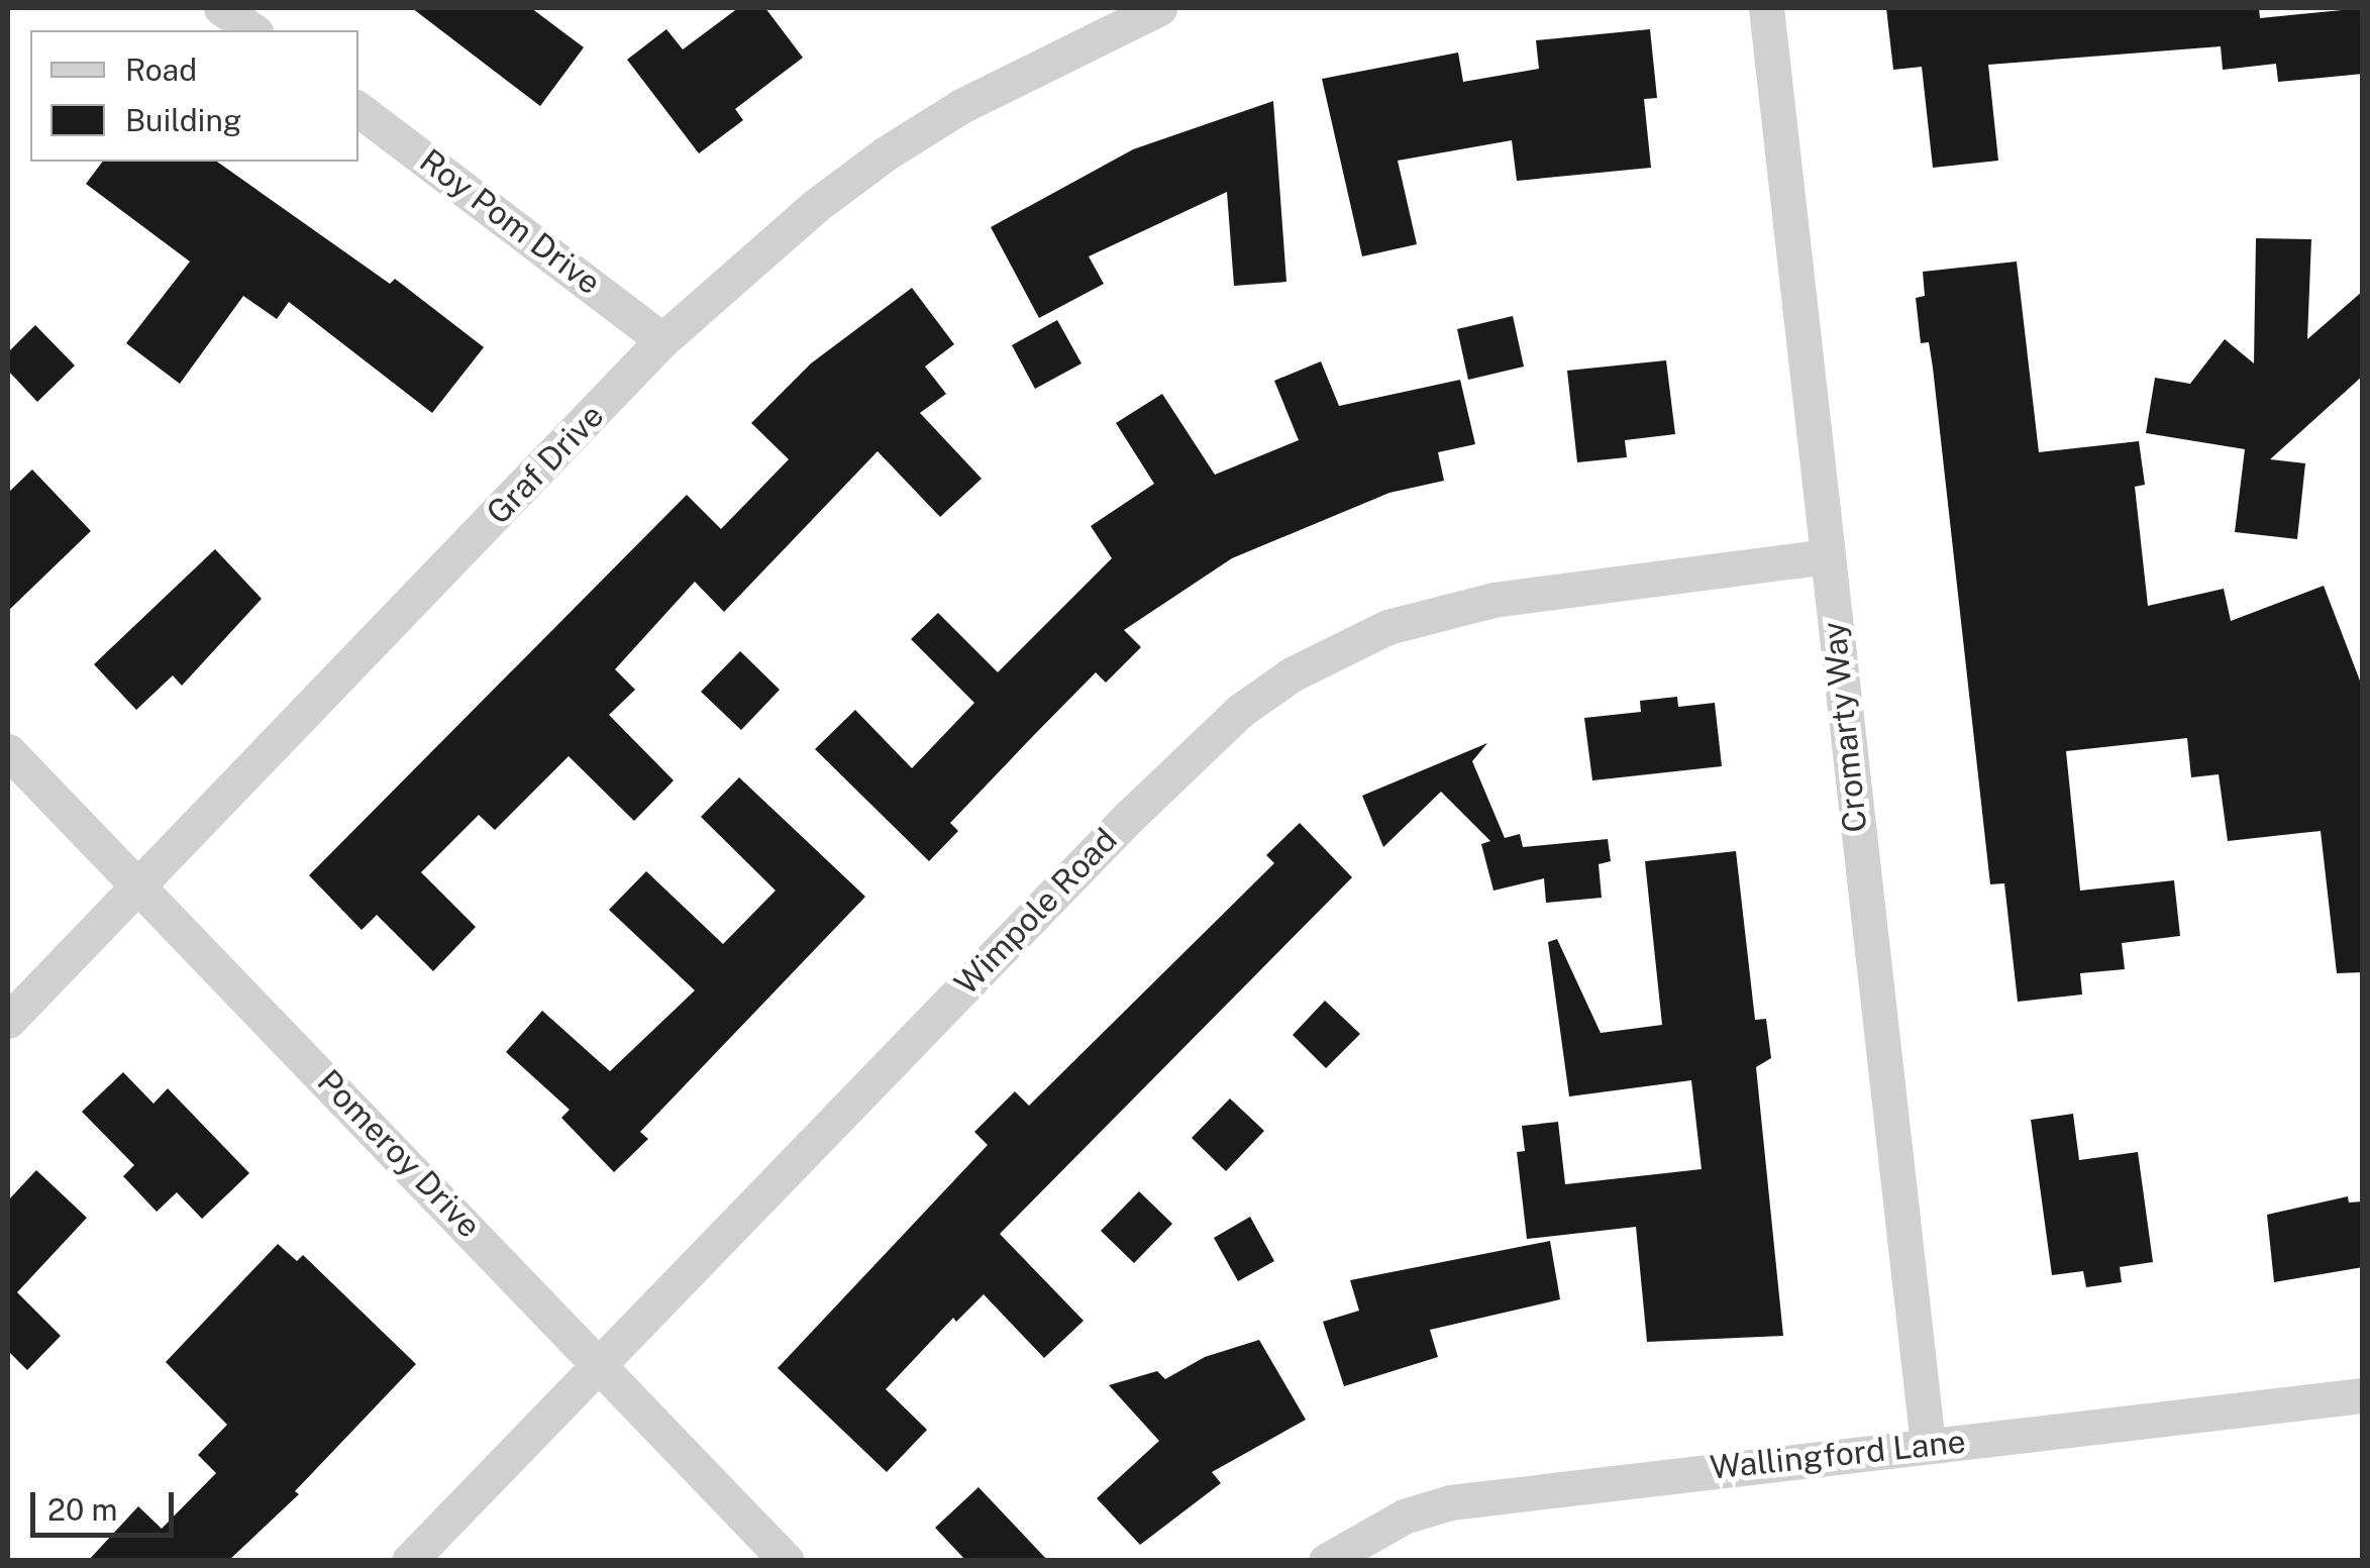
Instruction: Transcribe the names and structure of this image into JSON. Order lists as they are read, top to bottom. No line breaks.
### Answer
{"streets":{"street":["Roy Pom Drive","Graf Drive","Cromarty Way","Wimpole Road","Pomeroy Drive","Wallingford Lane"]},"crossings":[["Roy Pom Drive","Graf Drive"],["Graf Drive","Pomeroy Drive"],["Cromarty Way","Wimpole Road"],["Cromarty Way","Wallingford Lane"],["Wimpole Road","Pomeroy Drive"]],"legend":["Road","Building"],"scale_bar":"20 m"}
